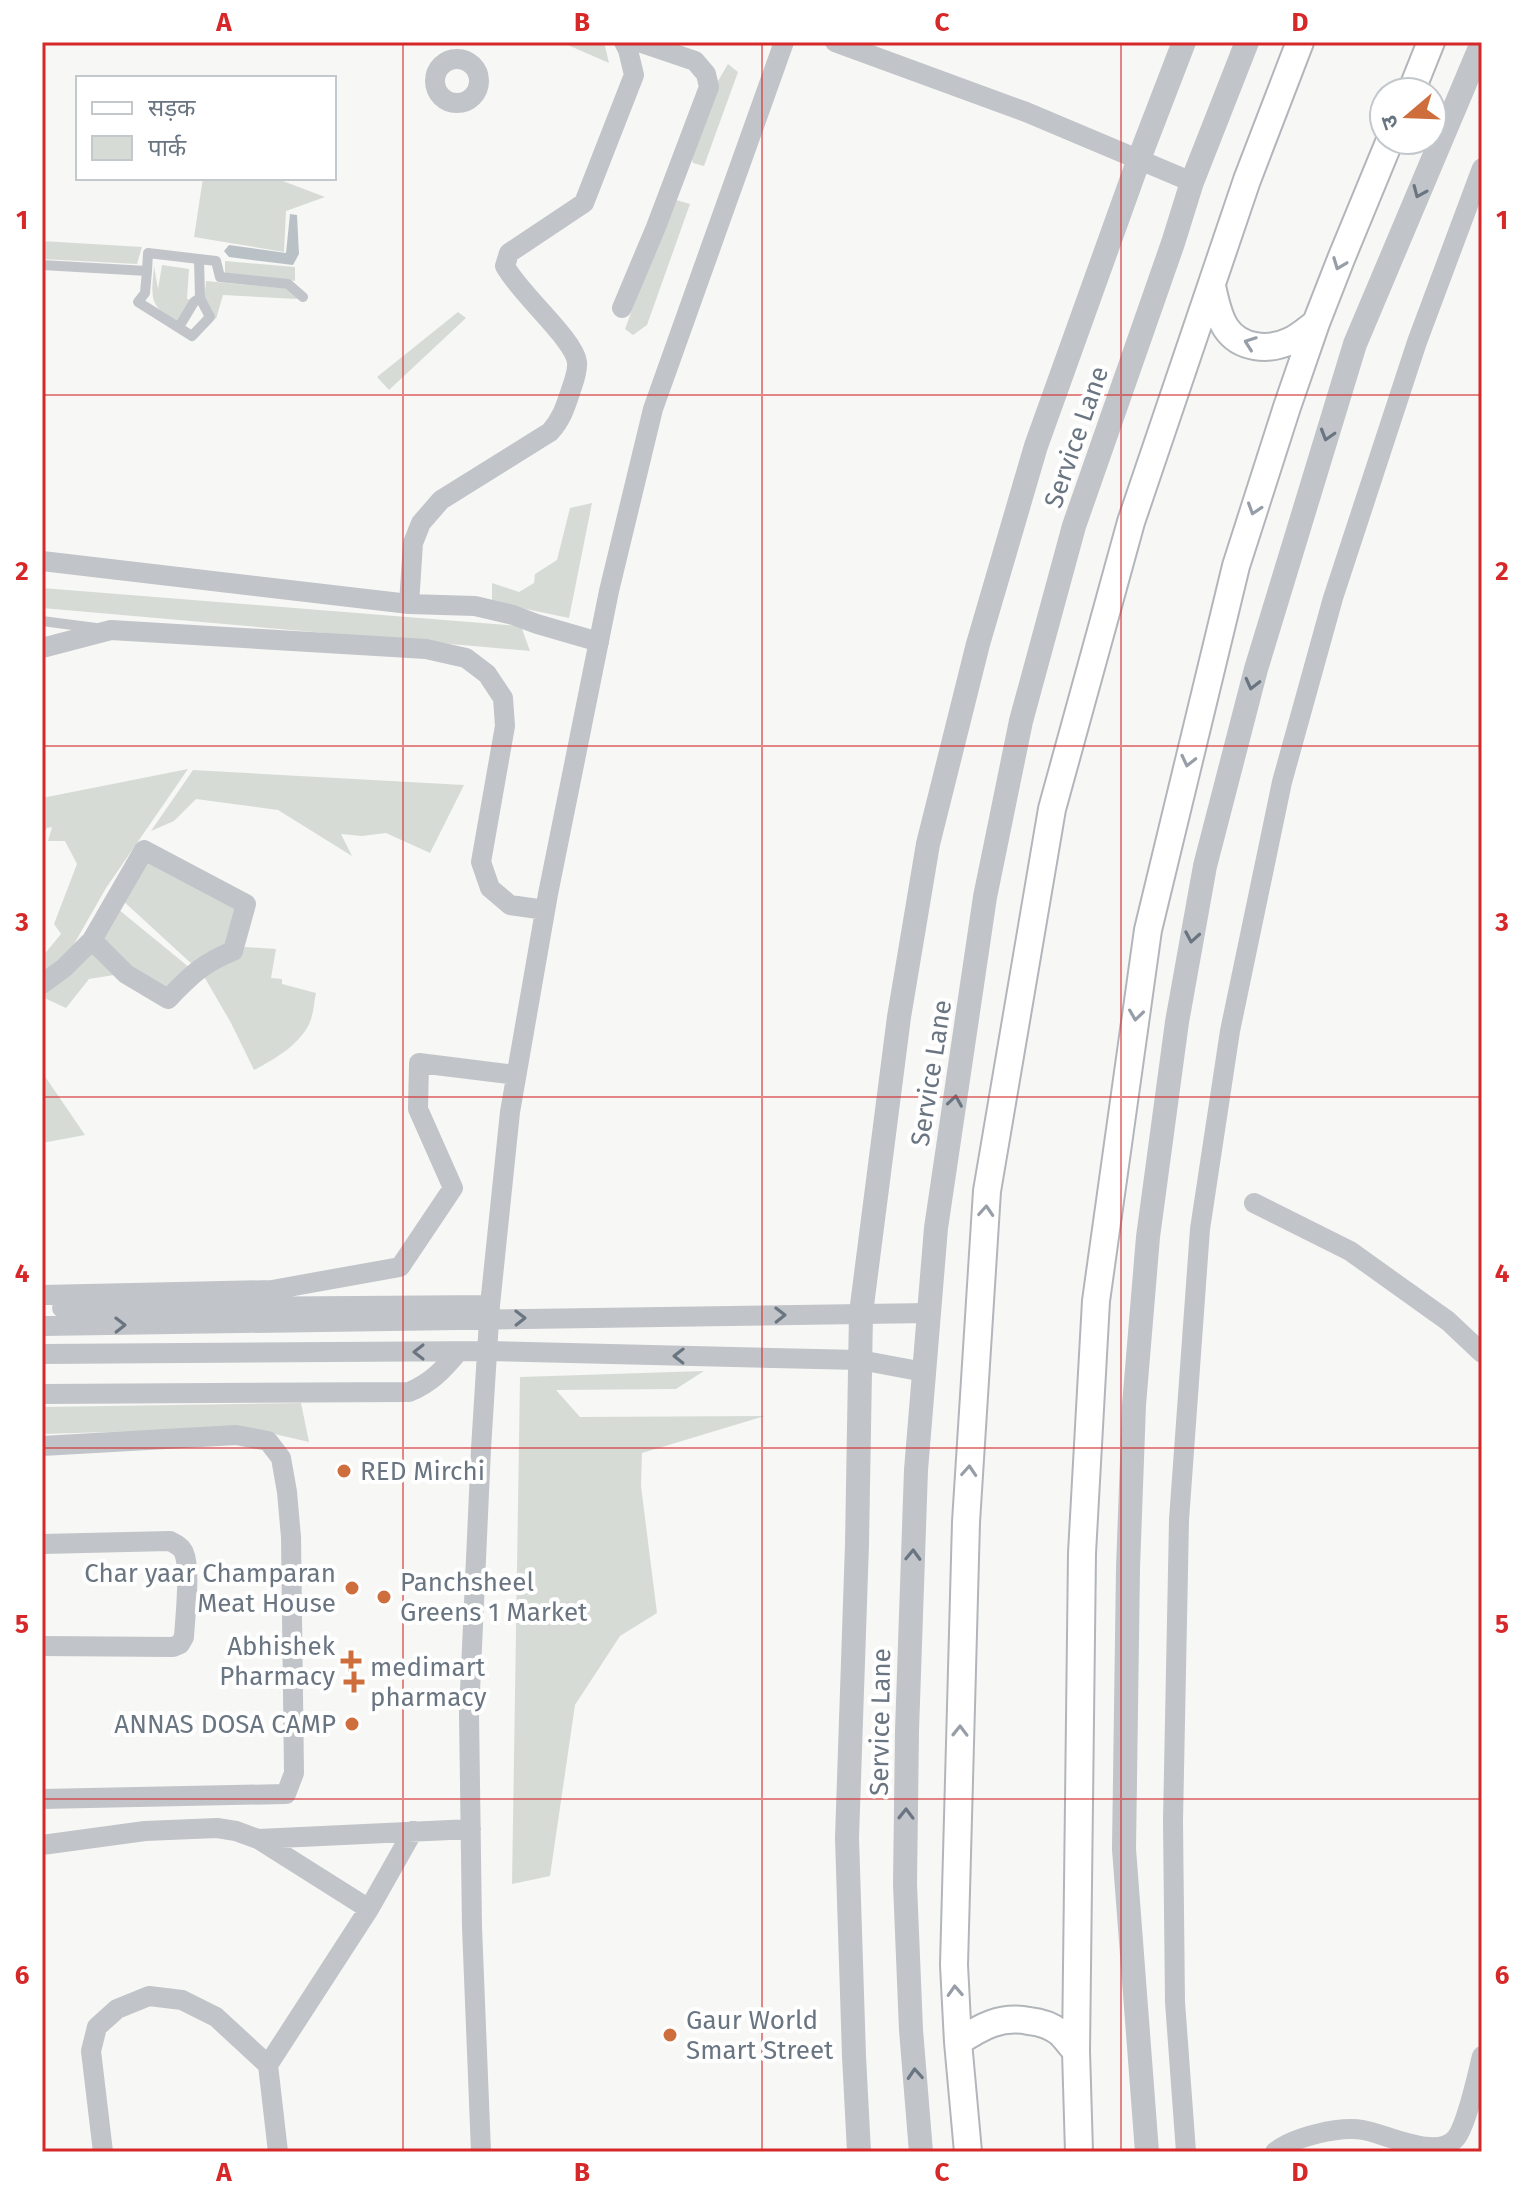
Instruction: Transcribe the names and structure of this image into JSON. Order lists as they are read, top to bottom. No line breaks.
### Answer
{"streets":{"street":["Service Lane"]},"places":{"other":["RED Mirchi","Char yaar Champaran Meat House","Panchsheel Greens 1 Market","ANNAS DOSA CAMP","Gaur World Smart Street"],"health":["Abhishek Pharmacy","medimart pharmacy"]},"legend":["सड़क","पार्क"],"north":"left","grid":{"columns":["A","B","C","D"],"rows":["1","2","3","4","5","6"]}}
